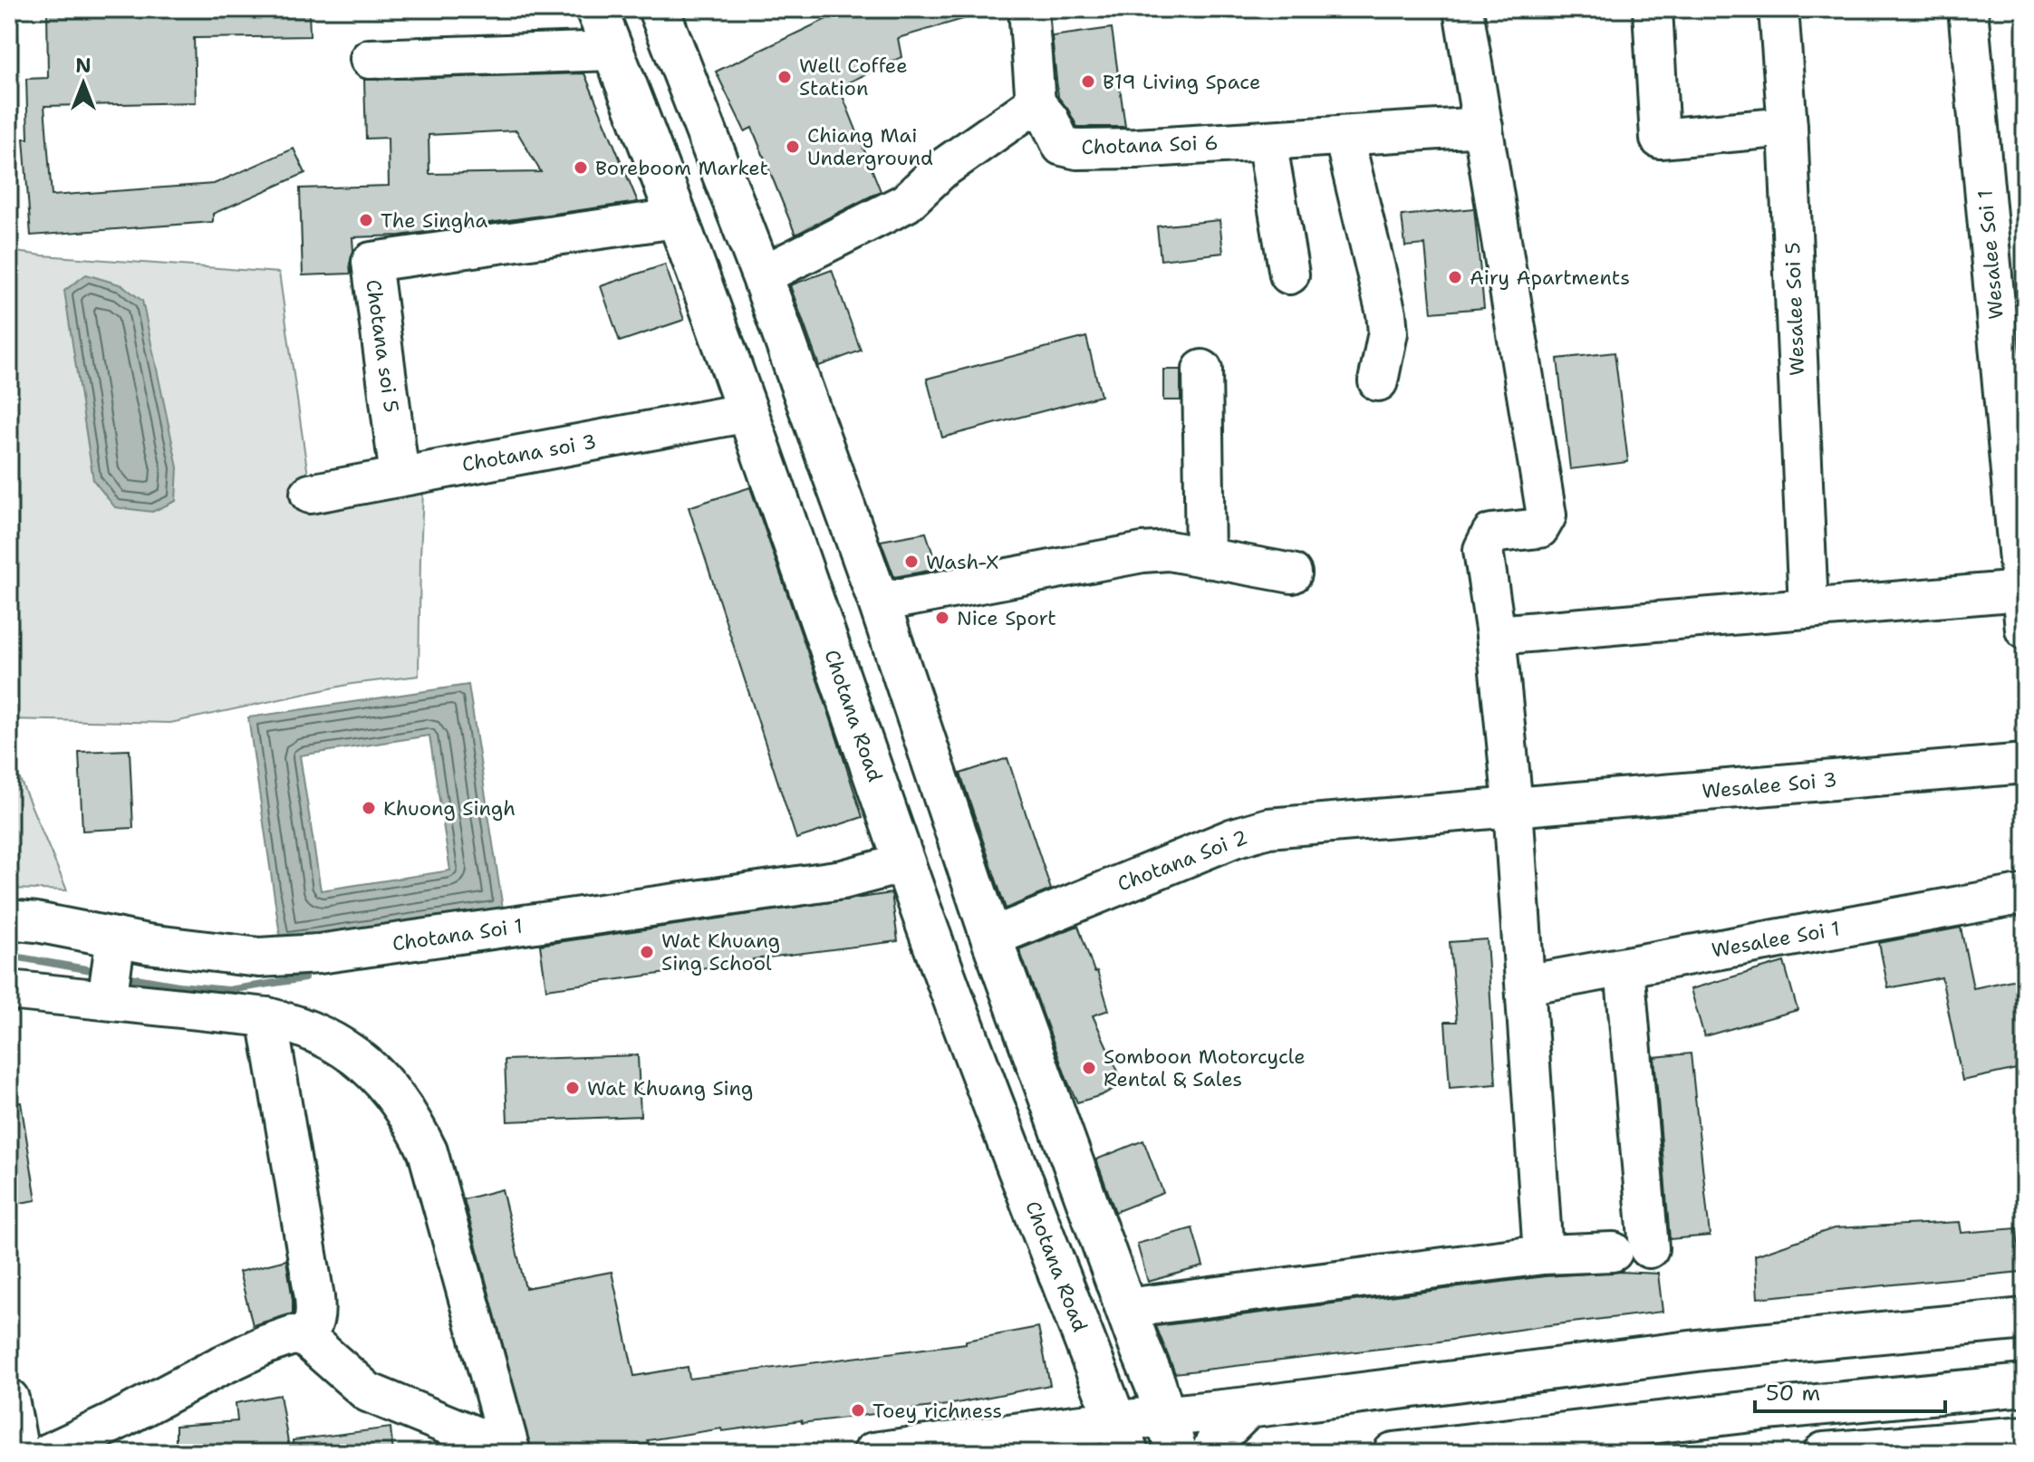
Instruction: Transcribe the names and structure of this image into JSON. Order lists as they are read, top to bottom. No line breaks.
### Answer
{"streets":{"main road":["Chotana Road"],"street":["Chotana Soi 6","Wesalee Soi 1","Wesalee Soi 5","Chotana soi 5","Chotana soi 3","Wesalee Soi 3","Chotana Soi 2","Chotana Soi 1"]},"crossings":[["Chotana soi 5","Chotana soi 3"],["Chotana soi 5","Chotana Road"],["Chotana soi 3","Chotana Road"],["Chotana Road","Chotana Soi 1"],["Wesalee Soi 3","Chotana Soi 2"]],"places":["Well Coffee Station","B19 Living Space","Chiang Mai Underground","Boreboom Market","The Singha","Airy Apartments","Wash-X","Nice Sport","Khuong Singh","Wat Khuang Sing School","Somboon Motorcycle Rental & Sales","Wat Khuang Sing","Toey richness"],"scale_bar":"50 m","north":"top"}
